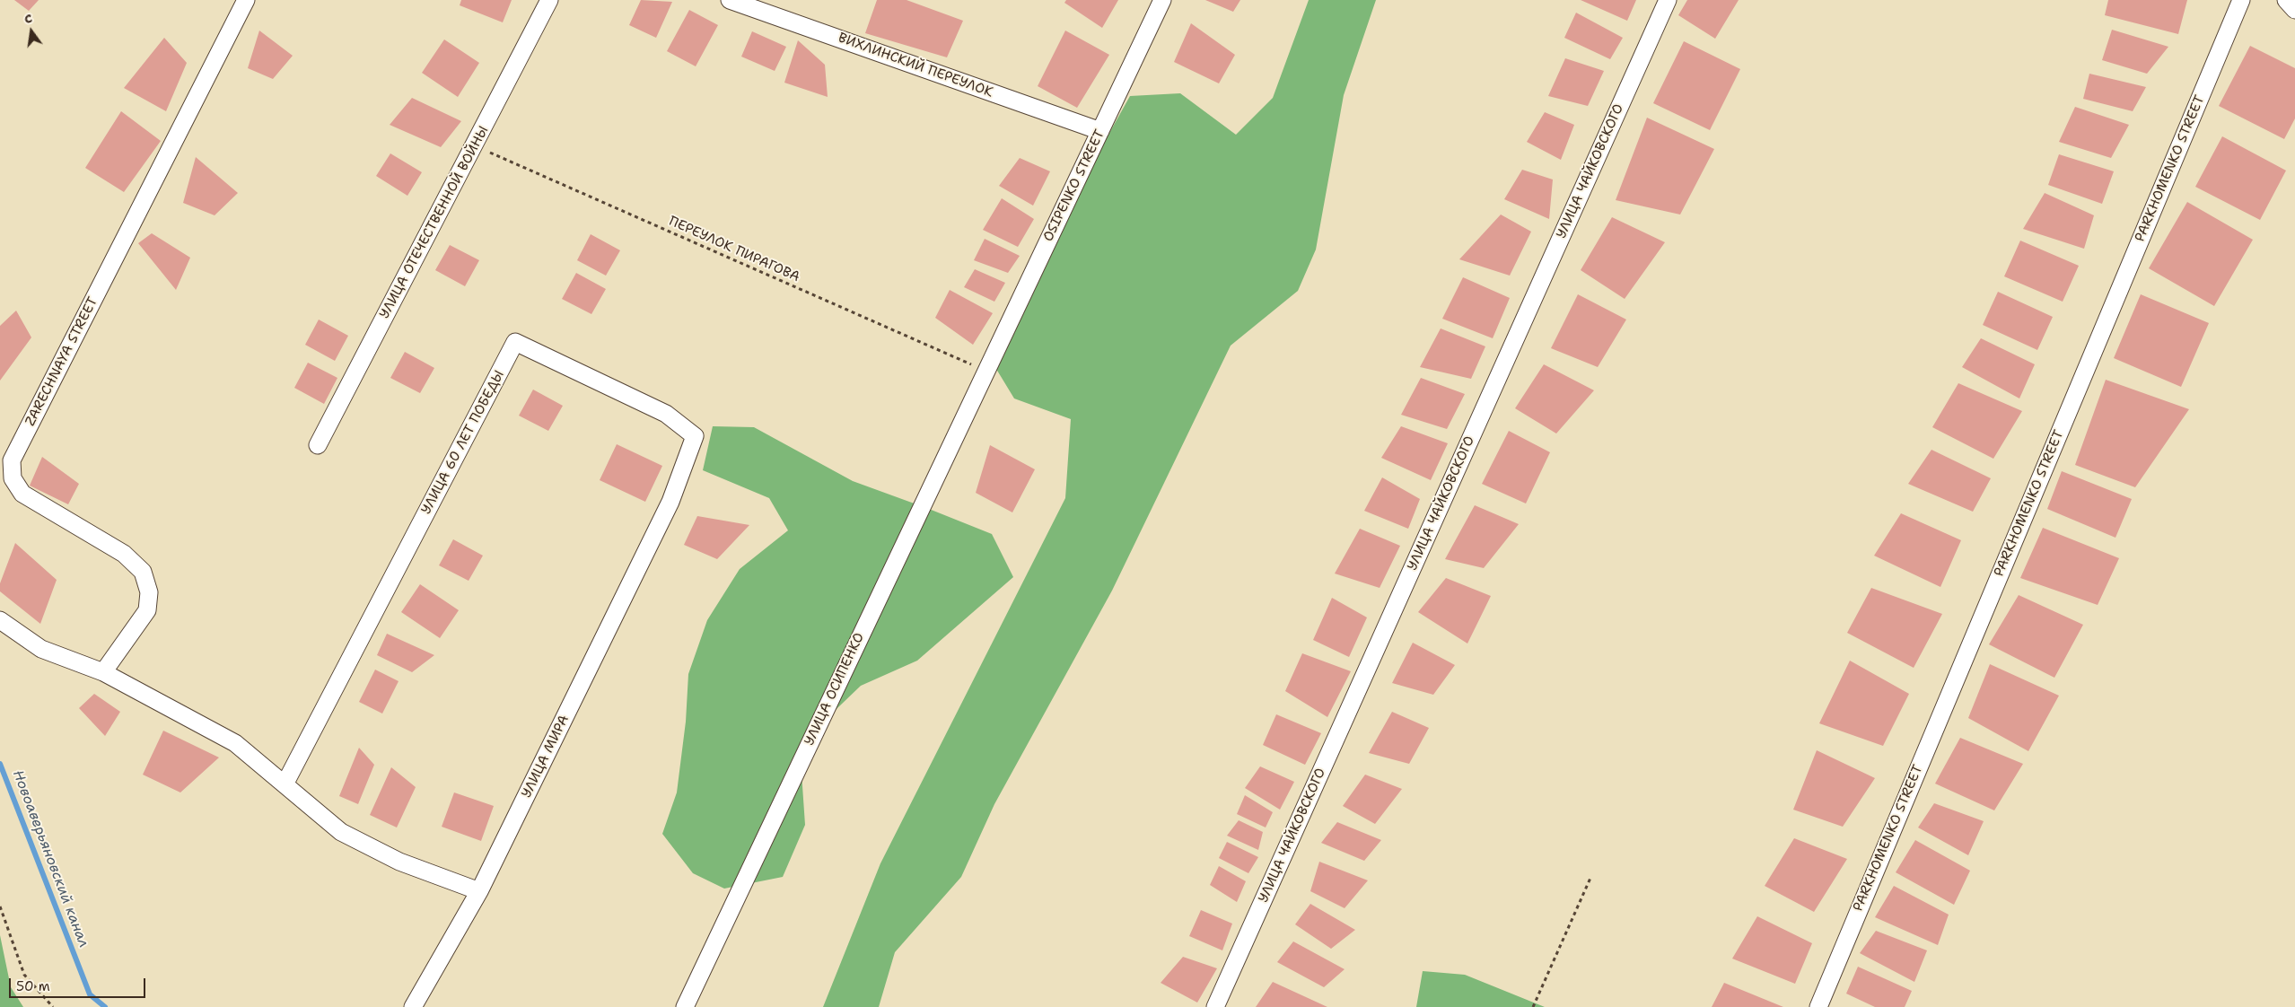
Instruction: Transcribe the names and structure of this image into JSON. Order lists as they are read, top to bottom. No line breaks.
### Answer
{"streets":{"street":["ВИХЛИНСКИЙ ПЕРЕУЛОК","PARKHOMENKO STREET","УЛИЦА ЧАЙКОВСКОГО","OSIPENKO STREET","УЛИЦА ОТЕЧЕСТВЕННОЙ ВОЙНЫ","ZARECHNAYA STREET","УЛИЦА 60 ЛЕТ ПОБЕДЫ","УЛИЦА ОСИПЕНКО","УЛИЦА МИРА"],"path":["ПЕРЕУЛОК ПИРАГОВА"]},"crossings":[["ВИХЛИНСКИЙ ПЕРЕУЛОК","OSIPENKO STREET"],["OSIPENKO STREET","ПЕРЕУЛОК ПИРАГОВА"],["OSIPENKO STREET","УЛИЦА ОСИПЕНКО"],["УЛИЦА ОТЕЧЕСТВЕННОЙ ВОЙНЫ","ПЕРЕУЛОК ПИРАГОВА"],["ПЕРЕУЛОК ПИРАГОВА","УЛИЦА ОСИПЕНКО"],["УЛИЦА 60 ЛЕТ ПОБЕДЫ","УЛИЦА МИРА"]],"water":["Новоаверьяновский канал"],"scale_bar":"50 m","north":"top"}
